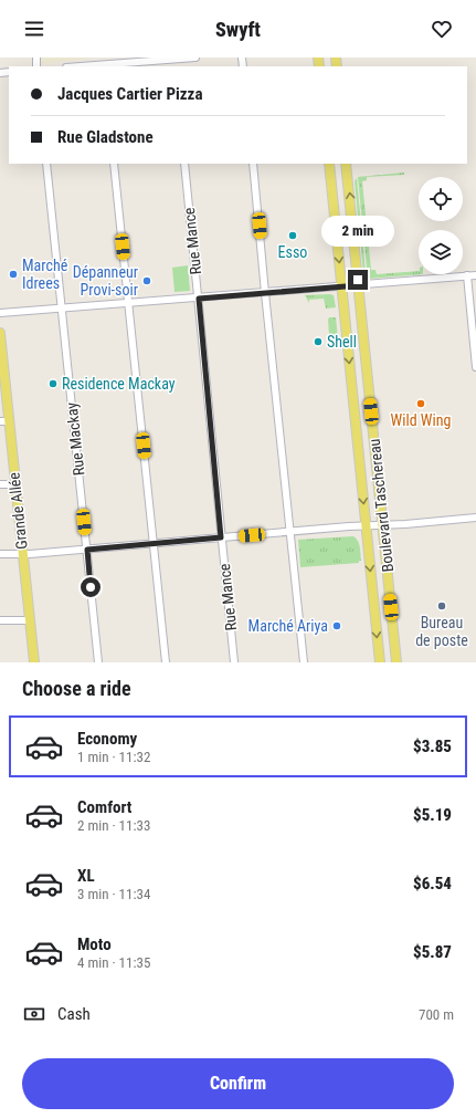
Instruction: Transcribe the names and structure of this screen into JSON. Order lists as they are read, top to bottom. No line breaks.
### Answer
{"streets":{"main road":["Boulevard Taschereau","Grande Allée"],"street":["Rue Mance","Rue Mackay"]},"places":["Esso","Marché Idrees","Dépanneur Provi-soir","Shell","Residence Mackay","Wild Wing","Bureau de poste","Marché Ariya"],"page":{"header":"Swyft","banner":["Jacques Cartier Pizza","Rue Gladstone"],"bubble":"2 min","heading":"Choose a ride","list":[{"name":"Economy","note":"1 min · 11:32","value":"$3.85"},{"name":"Comfort","note":"2 min · 11:33","value":"$5.19"},{"name":"XL","note":"3 min · 11:34","value":"$6.54"},{"name":"Moto","note":"4 min · 11:35","value":"$5.87"}],"pay":["Cash","700 m"],"buttons":"Confirm"}}
